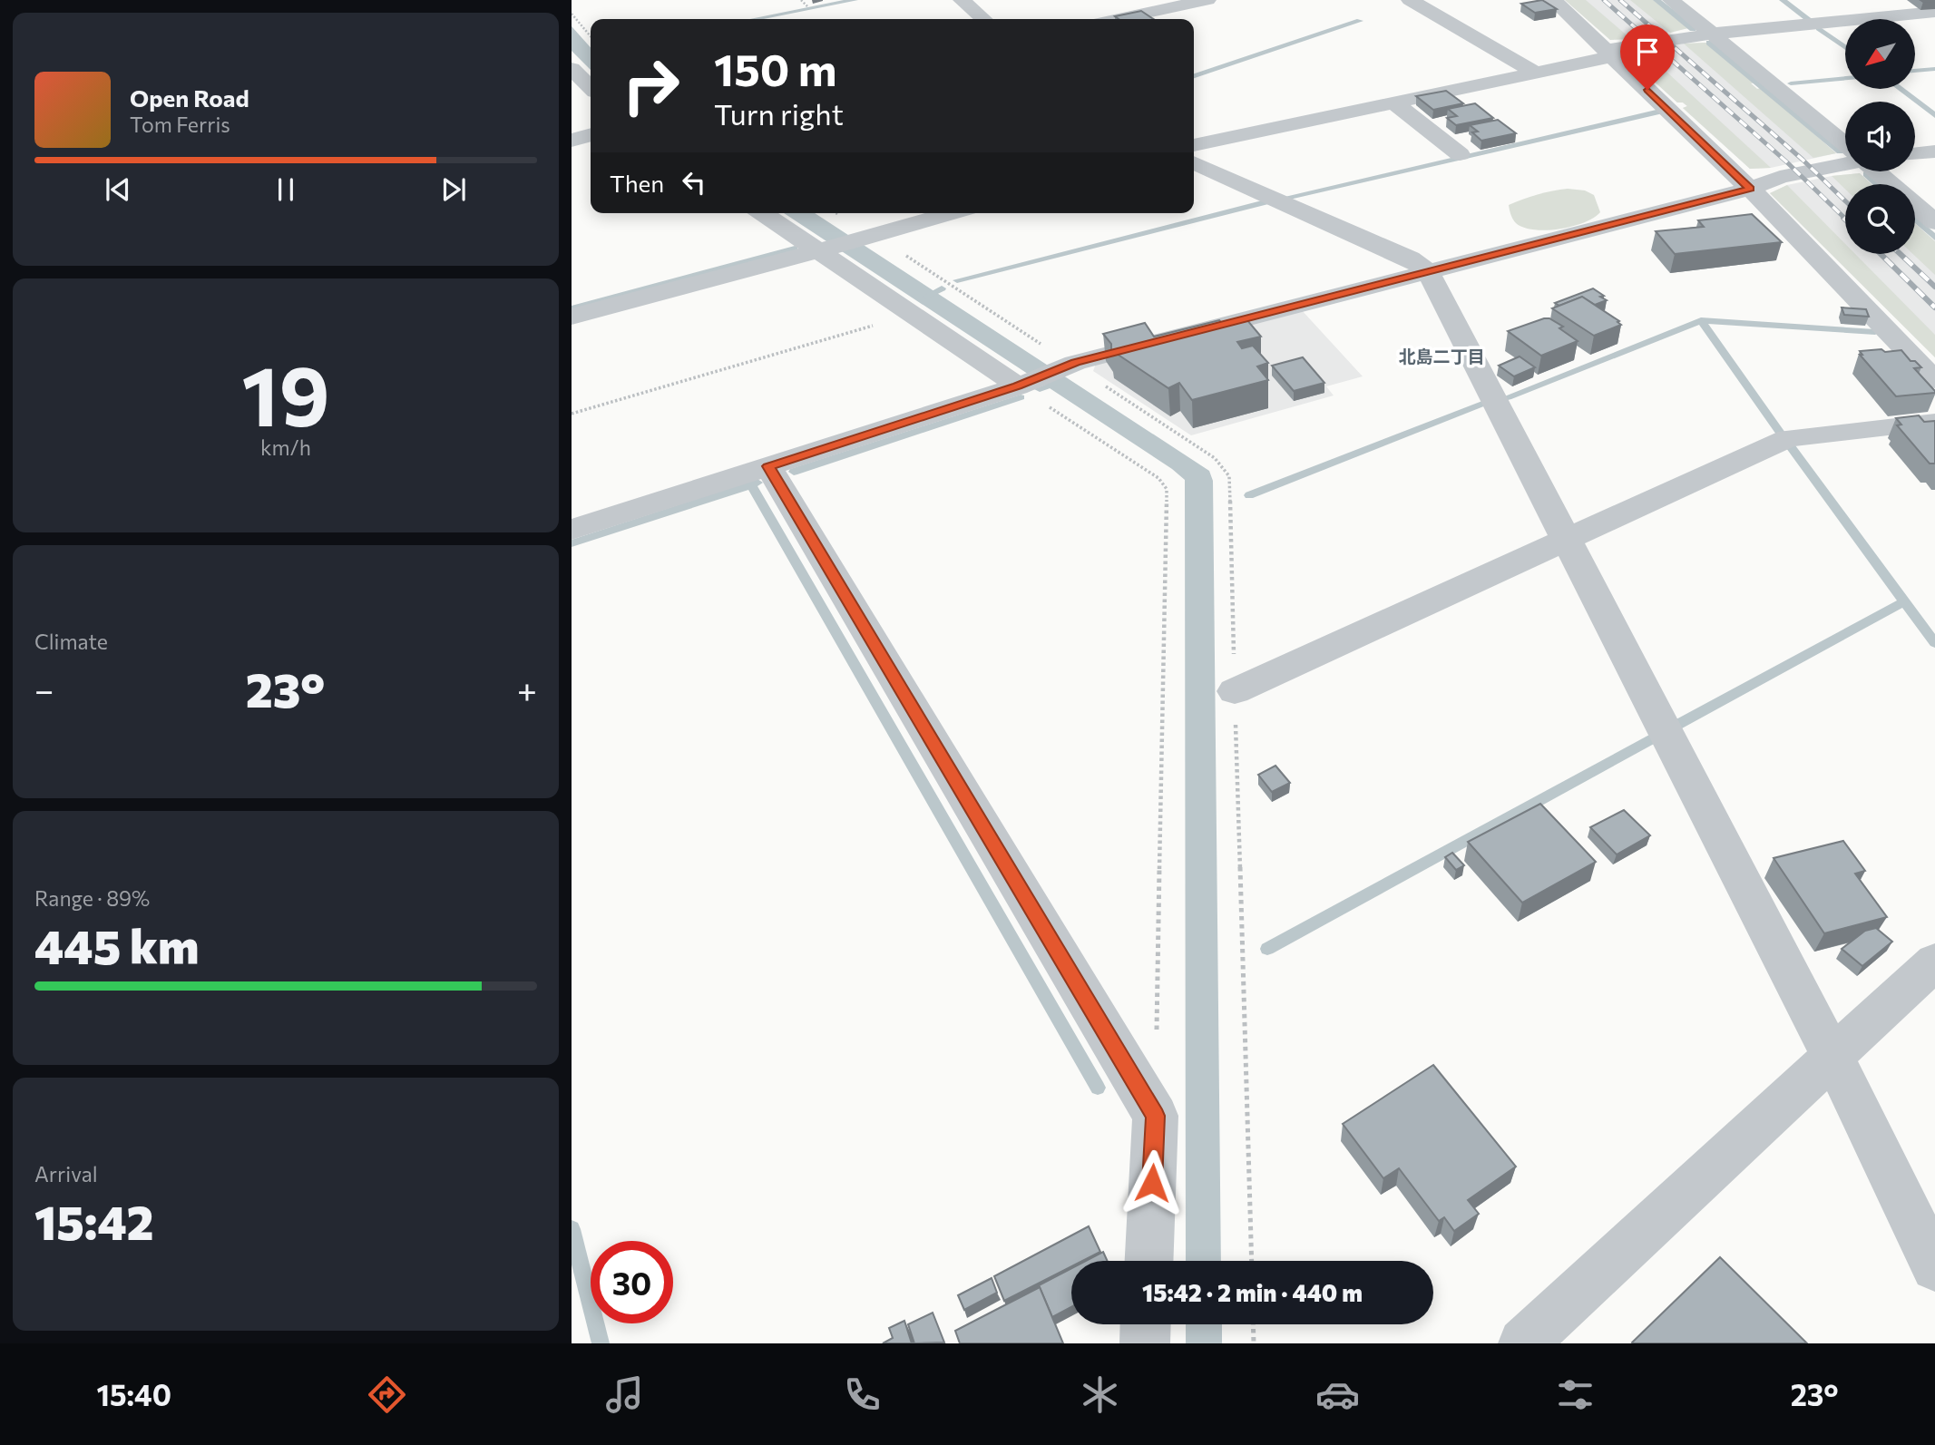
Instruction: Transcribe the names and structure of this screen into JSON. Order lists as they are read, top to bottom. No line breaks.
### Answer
{"districts":["北島二丁目"],"north":"bottom left","page":{"turn":["150 m","Turn right"],"song":["Open Road","Tom Ferris"],"then":"Then","tile":[["19","km/h"],"Climate",["Range · 89%","445 km"],["Arrival","15:42"]],"heat":["−","23°","+"],"limit":"30","trip":"15:42 · 2 min · 440 m","tabs":["15:40","23°"]}}
